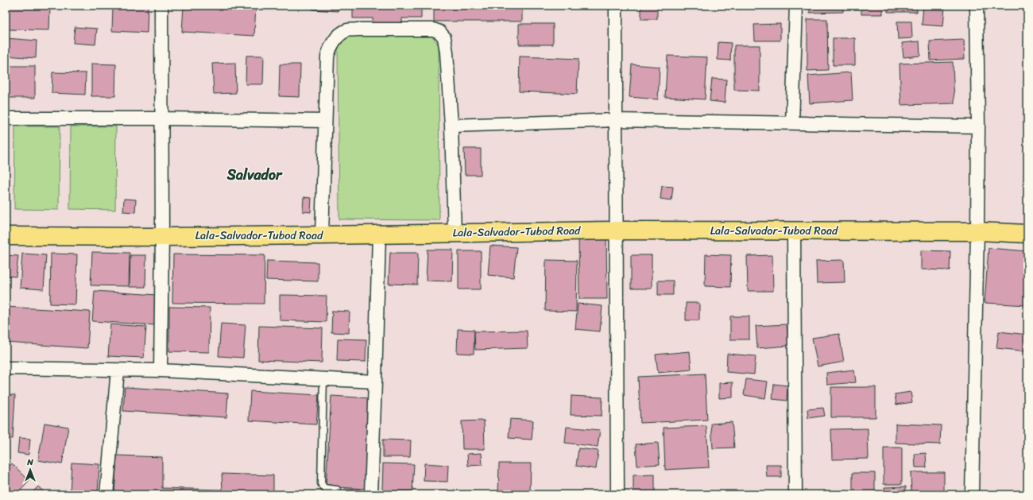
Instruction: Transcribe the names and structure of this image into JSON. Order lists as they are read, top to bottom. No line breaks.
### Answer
{"streets":{"main road":["Lala-Salvador-Tubod Road"]},"districts":["Salvador"],"north":"top"}
